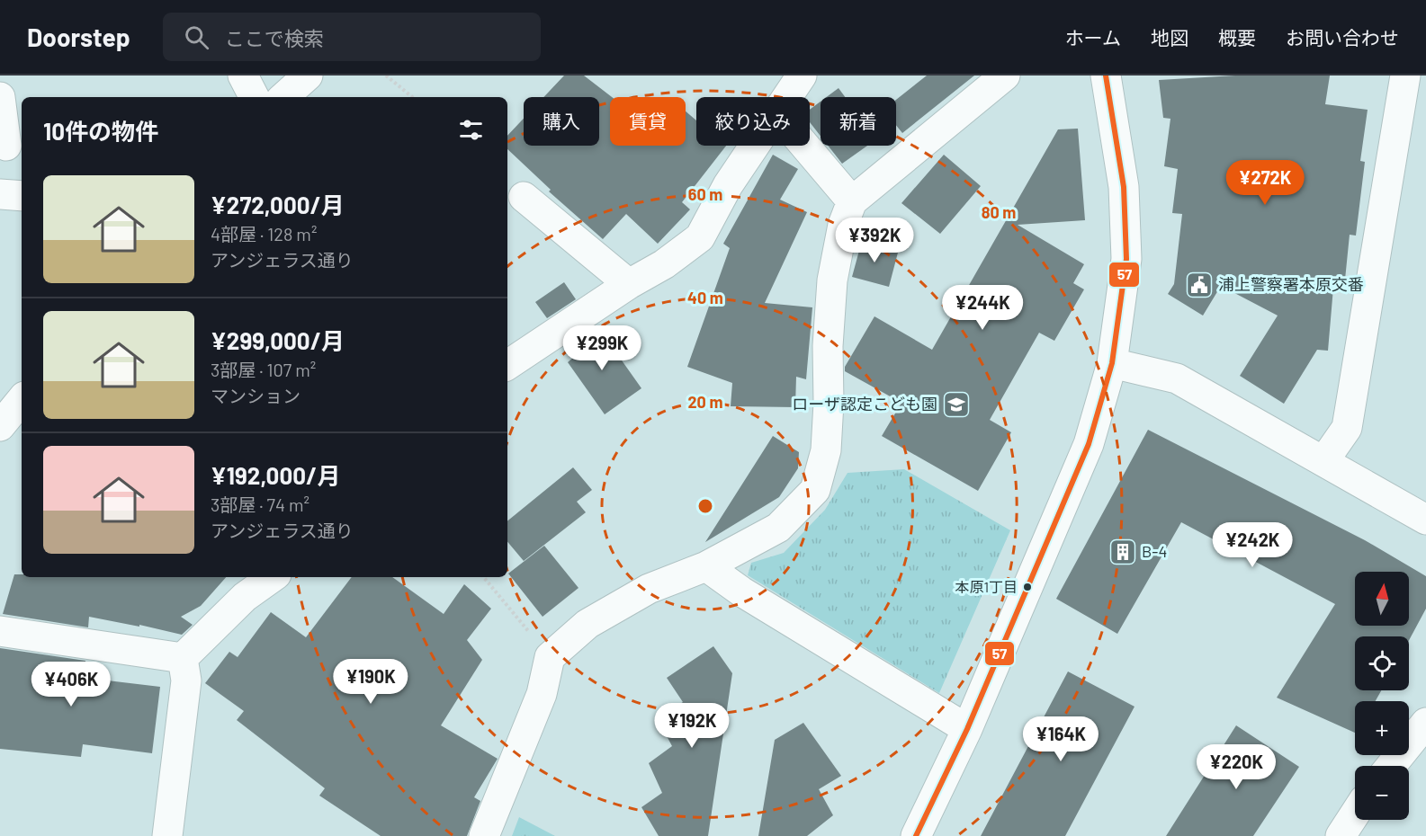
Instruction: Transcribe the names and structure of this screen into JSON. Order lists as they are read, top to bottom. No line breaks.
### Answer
{"places":{"public building":["浦上警察署本原交番"],"school or university":["ローザ認定こども園"],"building":["B-4"],"other":["本原1丁目"]},"lines":["transit line 57"],"north":"top","page":{"header":"Doorstep","search":"ここで検索","nav":["ホーム","地図","概要","お問い合わせ"],"chip":["購入","賃貸","絞り込み","新着"],"heading":"10件の物件","price":["¥272K","¥392K","¥244K","¥299K","¥242K","¥190K","¥406K","¥192K","¥164K","¥220K"],"list":[{"name":"¥272,000/月","note":"4部屋 · 128 m² · アンジェラス通り"},{"name":"¥299,000/月","note":"3部屋 · 107 m² · マンション"},{"name":"¥192,000/月","note":"3部屋 · 74 m² · アンジェラス通り"}],"map_buttons":["+","−"]},"rings":["60 m","80 m","40 m","20 m"]}
